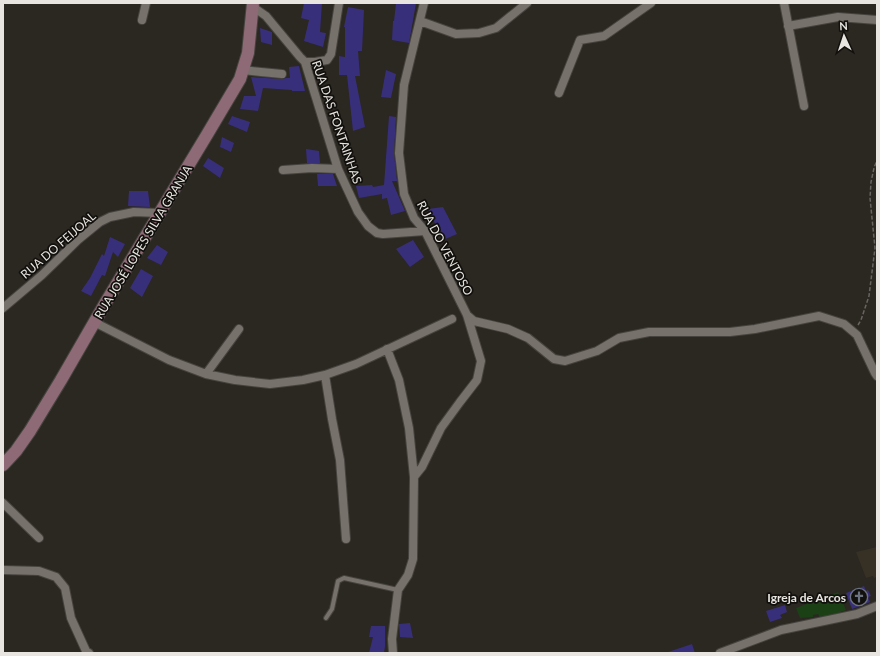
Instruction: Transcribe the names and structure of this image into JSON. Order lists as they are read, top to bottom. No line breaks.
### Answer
{"streets":{"main road":["RUA JOSÉ LOPES SILVA GRANJA"],"street":["RUA DAS FONTAINHAS","RUA DO FEIJOAL","RUA DO VENTOSO"]},"crossings":[["RUA DAS FONTAINHAS","RUA JOSÉ LOPES SILVA GRANJA"],["RUA DAS FONTAINHAS","RUA DO VENTOSO"],["RUA JOSÉ LOPES SILVA GRANJA","RUA DO FEIJOAL"]],"places":{"church":["Igreja de Arcos"]},"north":"top"}
